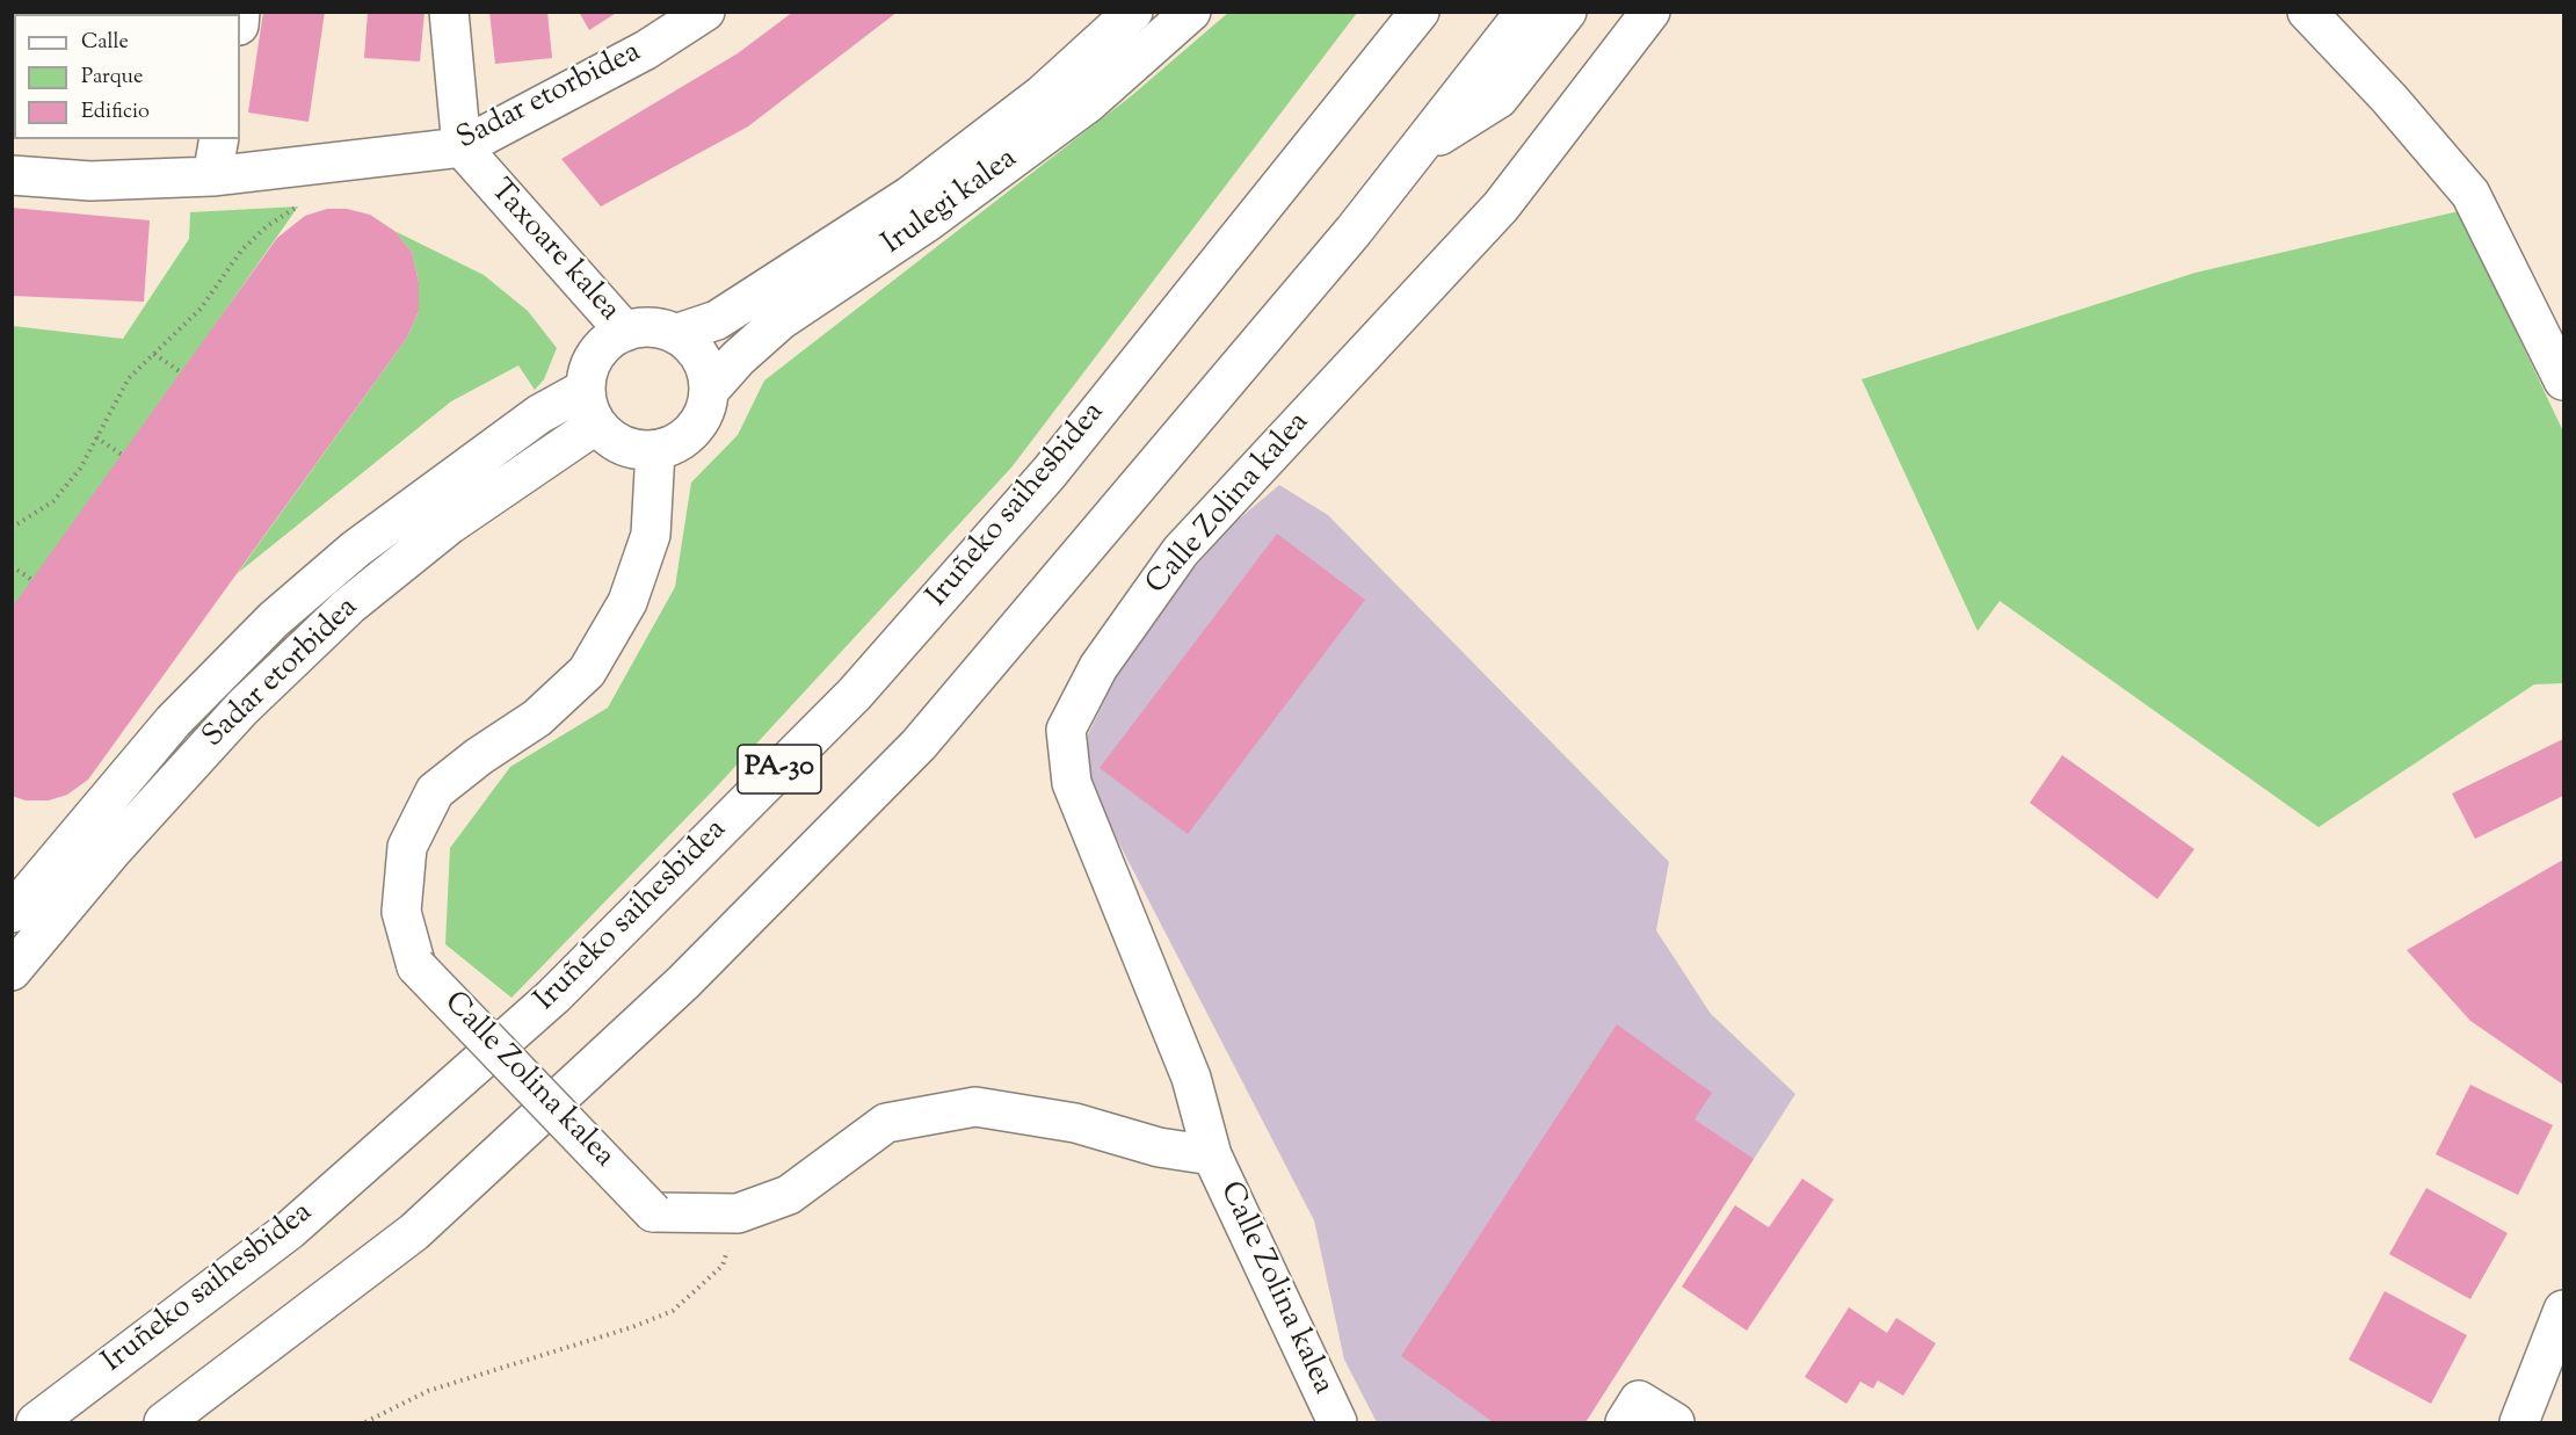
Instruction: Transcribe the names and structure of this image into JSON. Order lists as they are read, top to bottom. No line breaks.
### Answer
{"streets":{"main road":["Sadar etorbidea","Irulegi kalea","Taxoare kalea","Calle Zolina kalea","Iruñeko saihesbidea","PA-30"]},"crossings":[["Sadar etorbidea","Irulegi kalea"],["Sadar etorbidea","Taxoare kalea"],["Sadar etorbidea","Calle Zolina kalea"],["Irulegi kalea","Taxoare kalea"],["Irulegi kalea","Calle Zolina kalea"],["Taxoare kalea","Calle Zolina kalea"]],"legend":["Calle","Parque","Edificio"]}
